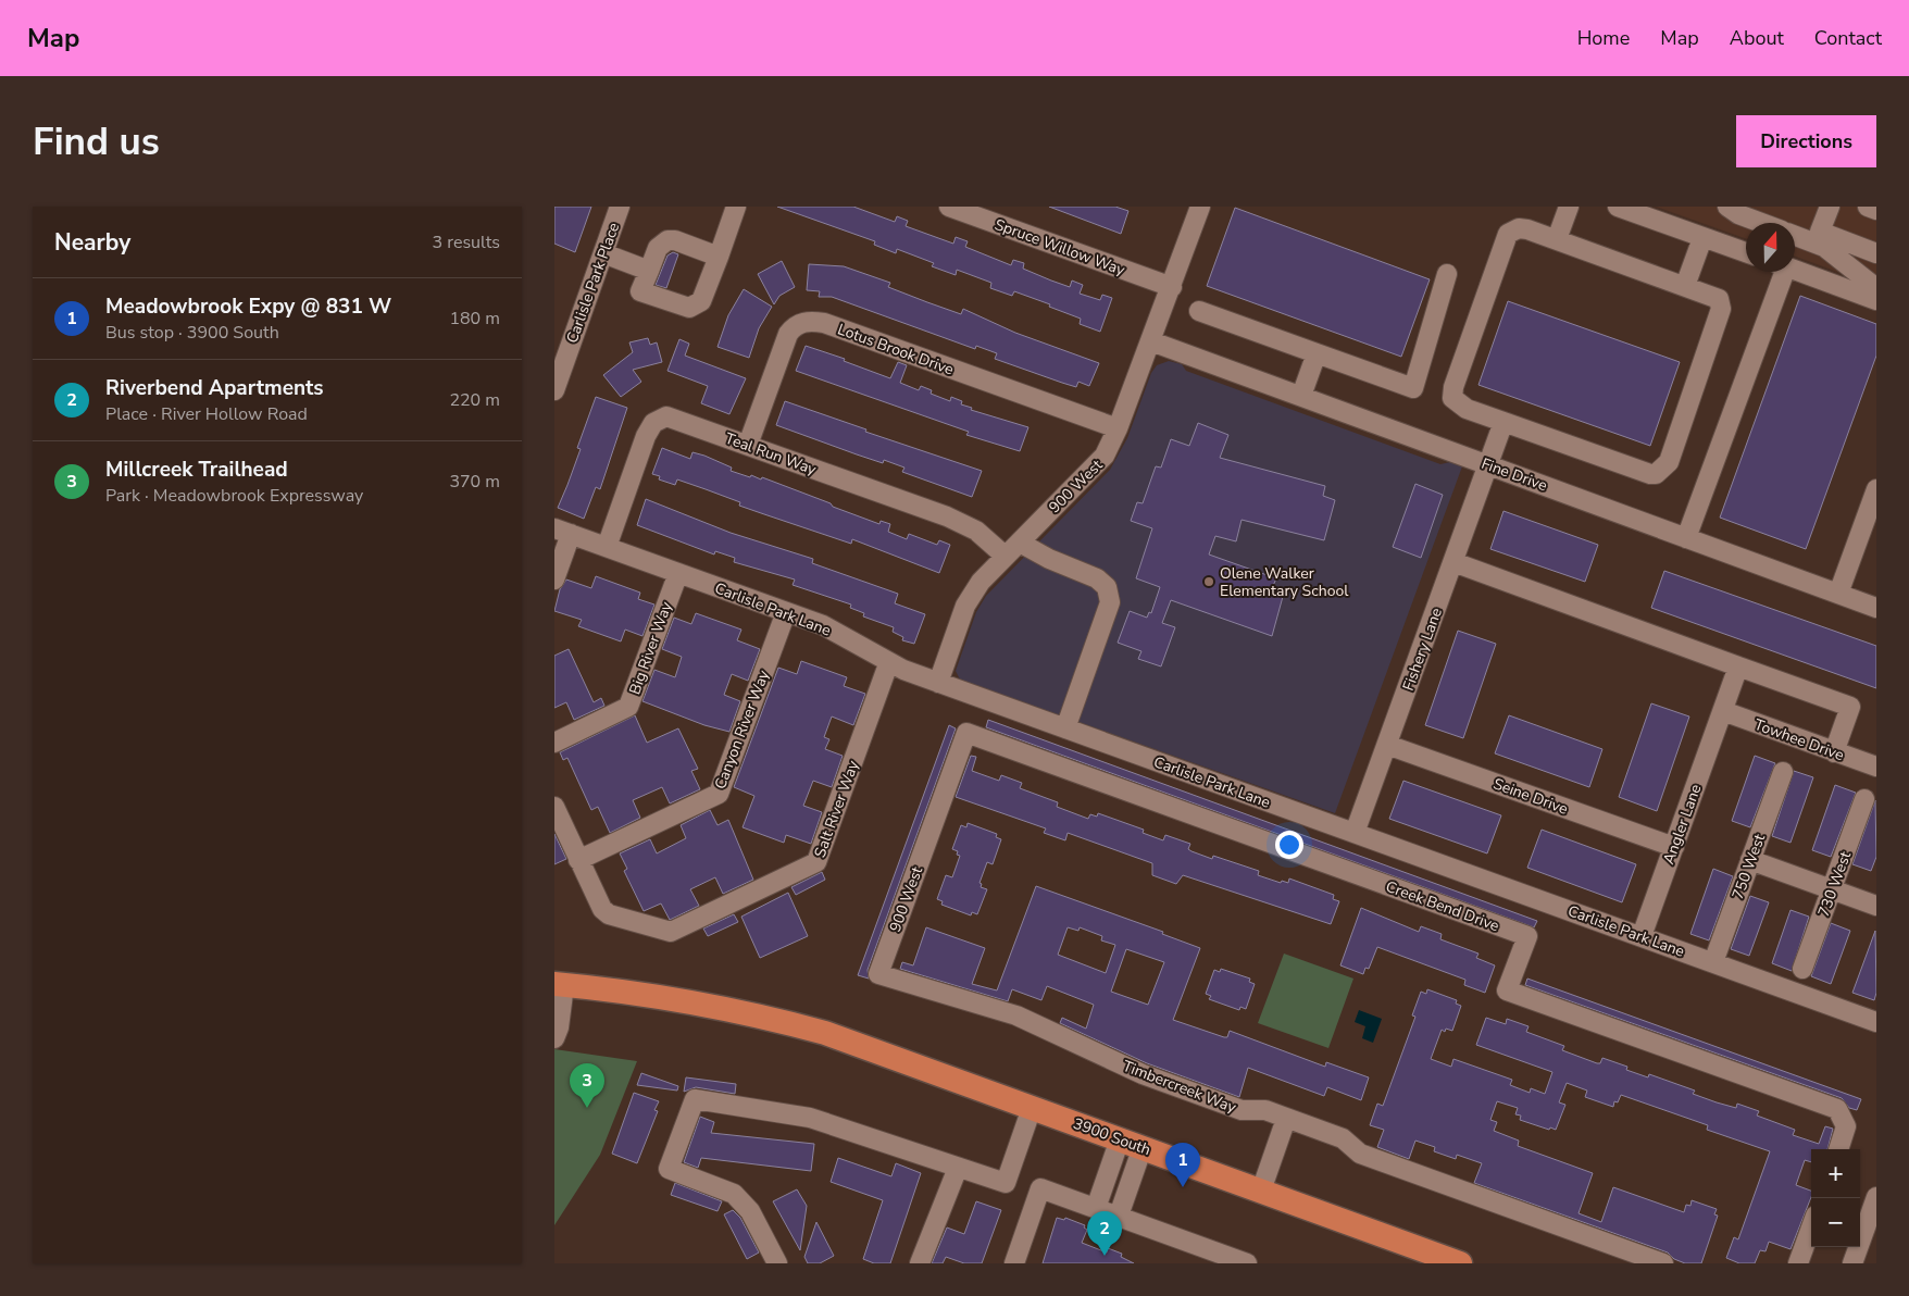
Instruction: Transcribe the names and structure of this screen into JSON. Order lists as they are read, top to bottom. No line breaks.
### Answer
{"streets":{"main road":["3900 South"],"street":["Spruce Willow Way","Carlisle Park Place","Lotus Brook Drive","Teal Run Way","Fine Drive","900 West","Carlisle Park Lane","Big River Way","Fishery Lane","Canyon River Way","Towhee Drive","Seine Drive","Salt River Way","Angler Lane","750 West","730 West","Creek Bend Drive","Timbercreek Way"]},"crossings":[["Spruce Willow Way","900 West"],["Lotus Brook Drive","Teal Run Way"],["Lotus Brook Drive","900 West"],["Teal Run Way","900 West"],["Teal Run Way","Carlisle Park Lane"],["Fine Drive","900 West"],["Fine Drive","Fishery Lane"],["900 West","Carlisle Park Lane"],["900 West","Creek Bend Drive"],["900 West","Timbercreek Way"],["Carlisle Park Lane","Big River Way"],["Carlisle Park Lane","Fishery Lane"],["Carlisle Park Lane","Canyon River Way"],["Carlisle Park Lane","Salt River Way"],["Carlisle Park Lane","Angler Lane"],["Carlisle Park Lane","750 West"],["Fishery Lane","Seine Drive"],["Canyon River Way","Salt River Way"],["Towhee Drive","Angler Lane"],["Seine Drive","Angler Lane"]],"places":["Olene Walker Elementary School"],"north":"top","page":{"header":"Map","nav":["Home","Map","About","Contact"],"buttons":"Directions","title":"Find us","heading":["Nearby","3 results"],"list":[{"mark":"1","name":"Meadowbrook Expy @ 831 W","note":"Bus stop · 3900 South","value":"180 m"},{"mark":"2","name":"Riverbend Apartments","note":"Place · River Hollow Road","value":"220 m"},{"mark":"3","name":"Millcreek Trailhead","note":"Park · Meadowbrook Expressway","value":"370 m"}],"pins":["3","1","2"],"map_buttons":["+","−"]}}
